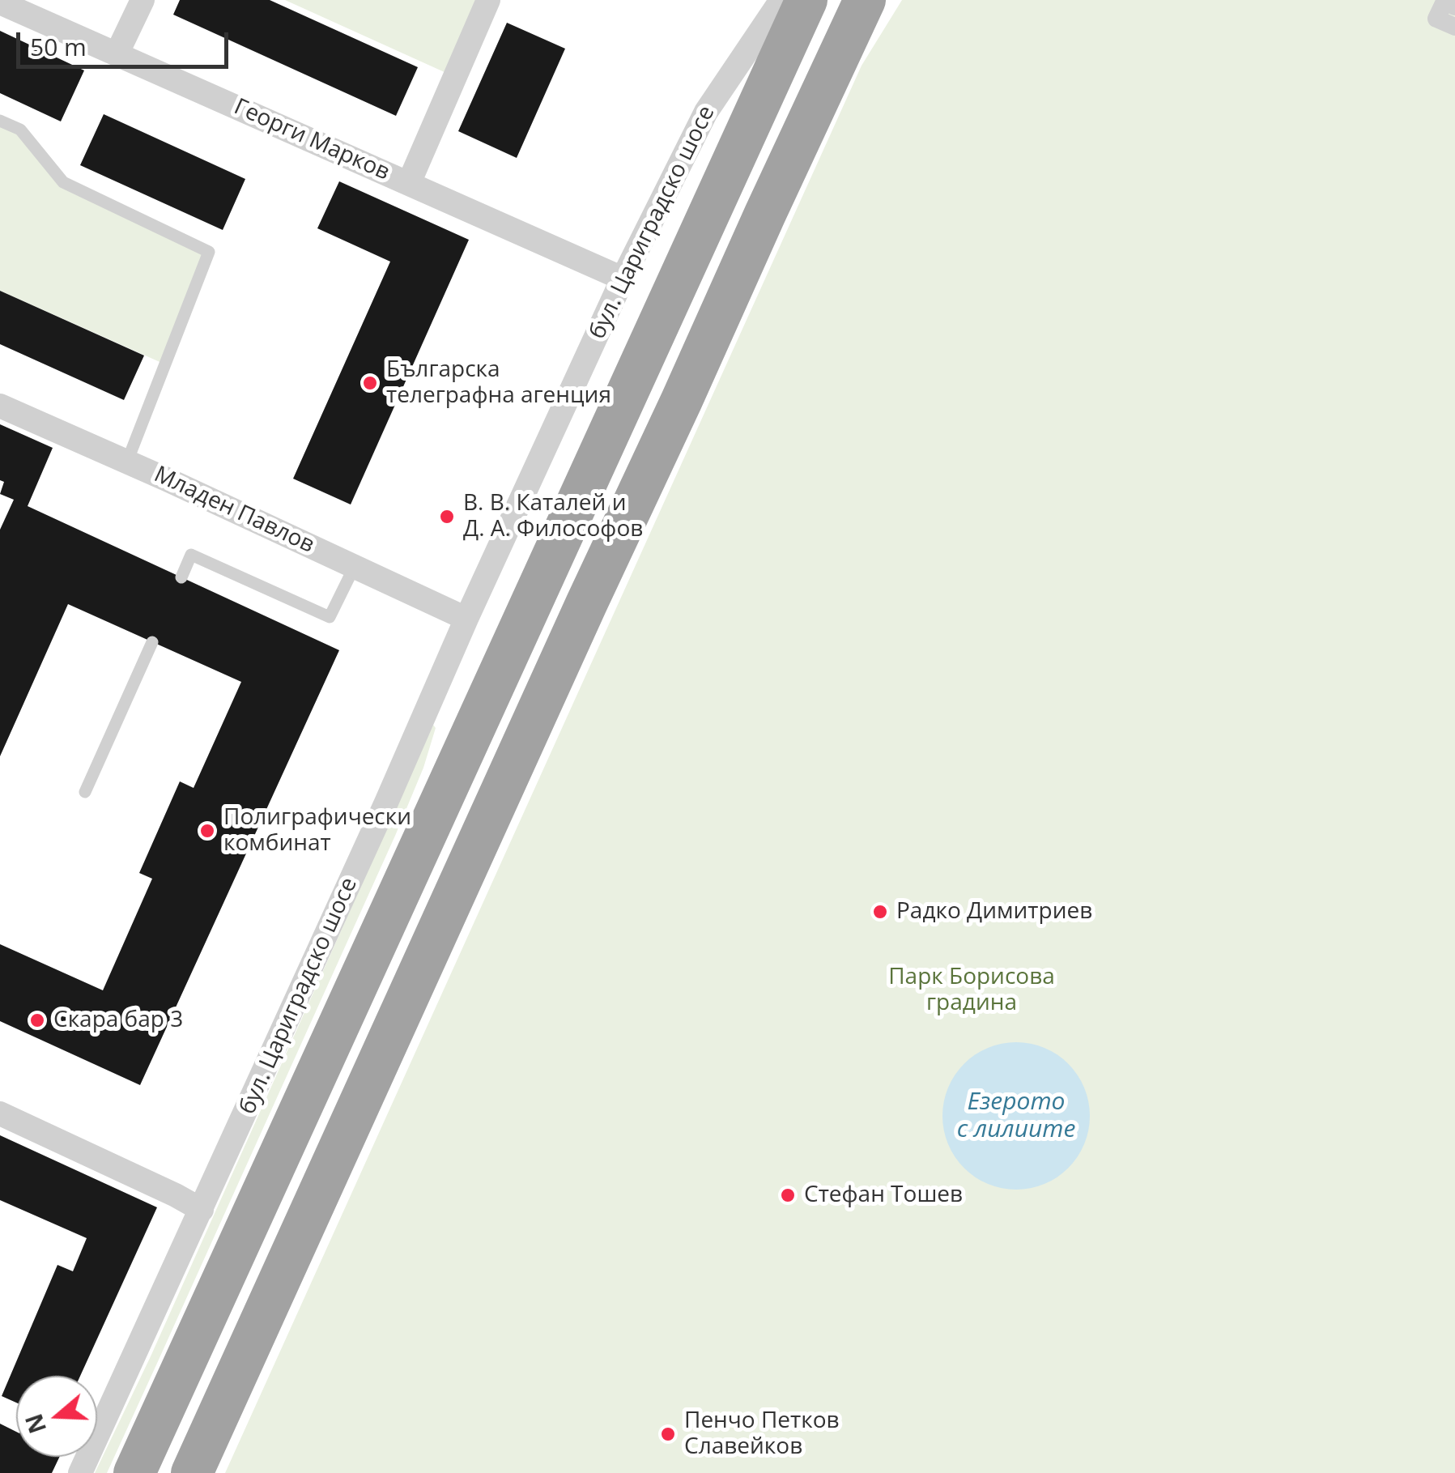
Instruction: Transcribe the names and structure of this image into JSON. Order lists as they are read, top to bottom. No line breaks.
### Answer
{"streets":{"highway":["бул. Цариградско шосе"],"street":["Георги Марков","Младен Павлов"]},"crossings":[["Георги Марков","бул. Цариградско шосе"],["бул. Цариградско шосе","Младен Павлов"]],"water":["Езерото с лилиите"],"parks":["Парк Борисова градина"],"places":["Българска телеграфна агенция","В. В. Каталей и Д. А. Философов","Полиграфически комбинат","Радко Димитриев","Скара бар 3","Стефан Тошев","Пенчо Петков Славейков"],"scale_bar":"50 m","north":"left"}
